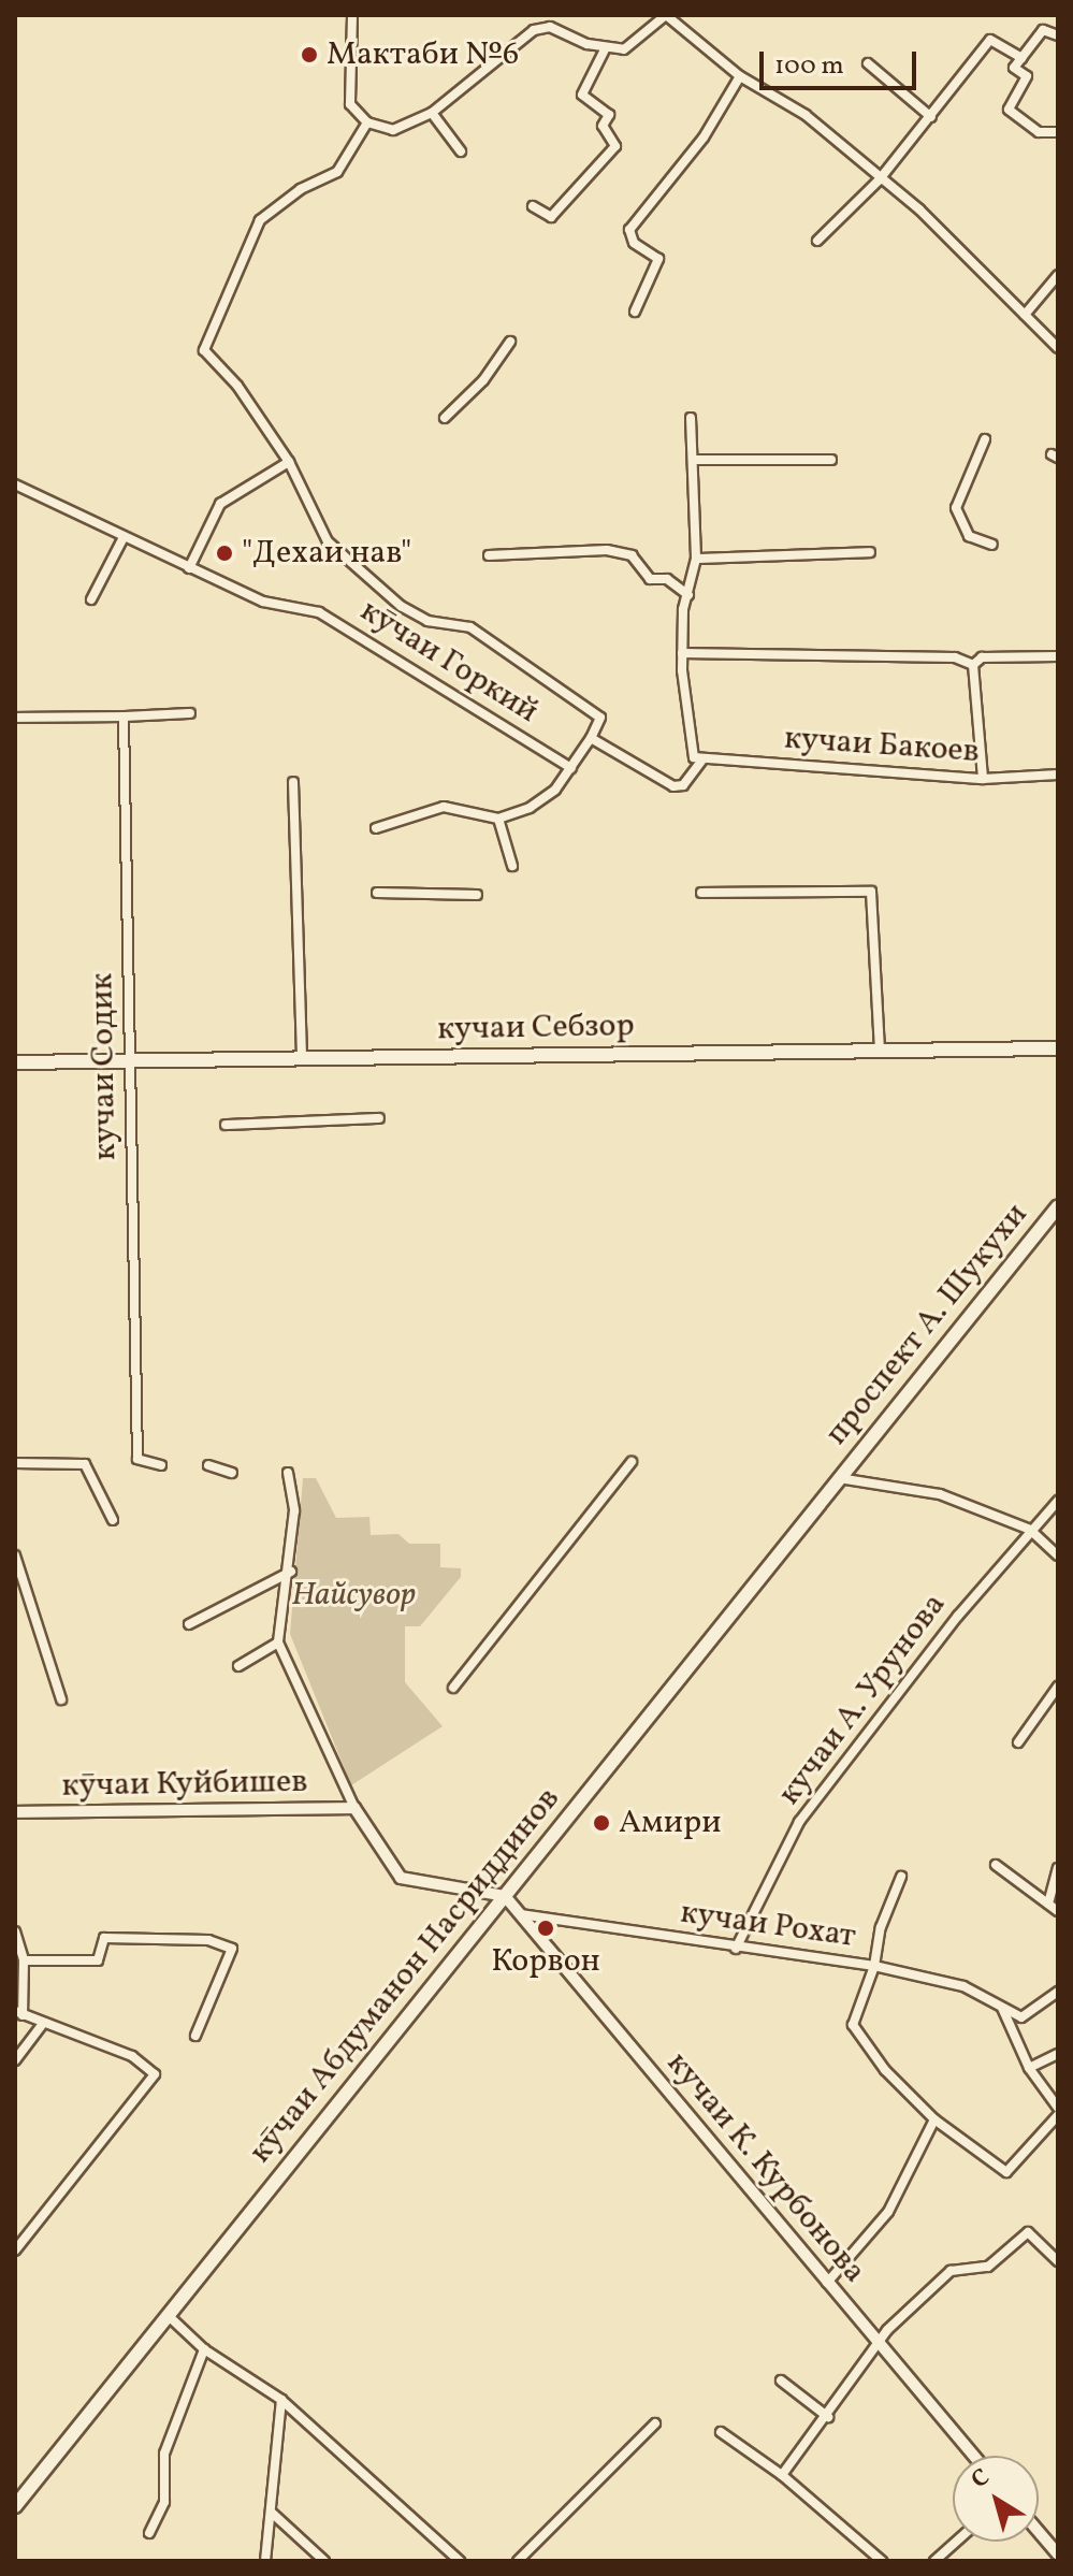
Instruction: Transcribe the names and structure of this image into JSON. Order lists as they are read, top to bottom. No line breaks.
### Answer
{"streets":{"main road":["кучаи Себзор","проспект А. Шукухи","кӯчаи Абдуманон Насриддинов"],"street":["кӯчаи Горкий","кучаи Бакоев","кучаи Содик","кучаи А. Урунова","кӯчаи Куйбишев","кучаи Рохат","кучаи К. Курбонова"]},"crossings":[["кучаи Себзор","кучаи Содик"],["проспект А. Шукухи","кӯчаи Абдуманон Насриддинов"],["кучаи А. Урунова","кучаи Рохат"],["кучаи Рохат","кучаи К. Курбонова"],["кӯчаи Абдуманон Насриддинов","кучаи К. Курбонова"]],"parks":["Найсувор"],"places":["Мактаби №6","\"Дехаи нав\"","Амири","Корвон"],"scale_bar":"100 m","north":"top left"}
